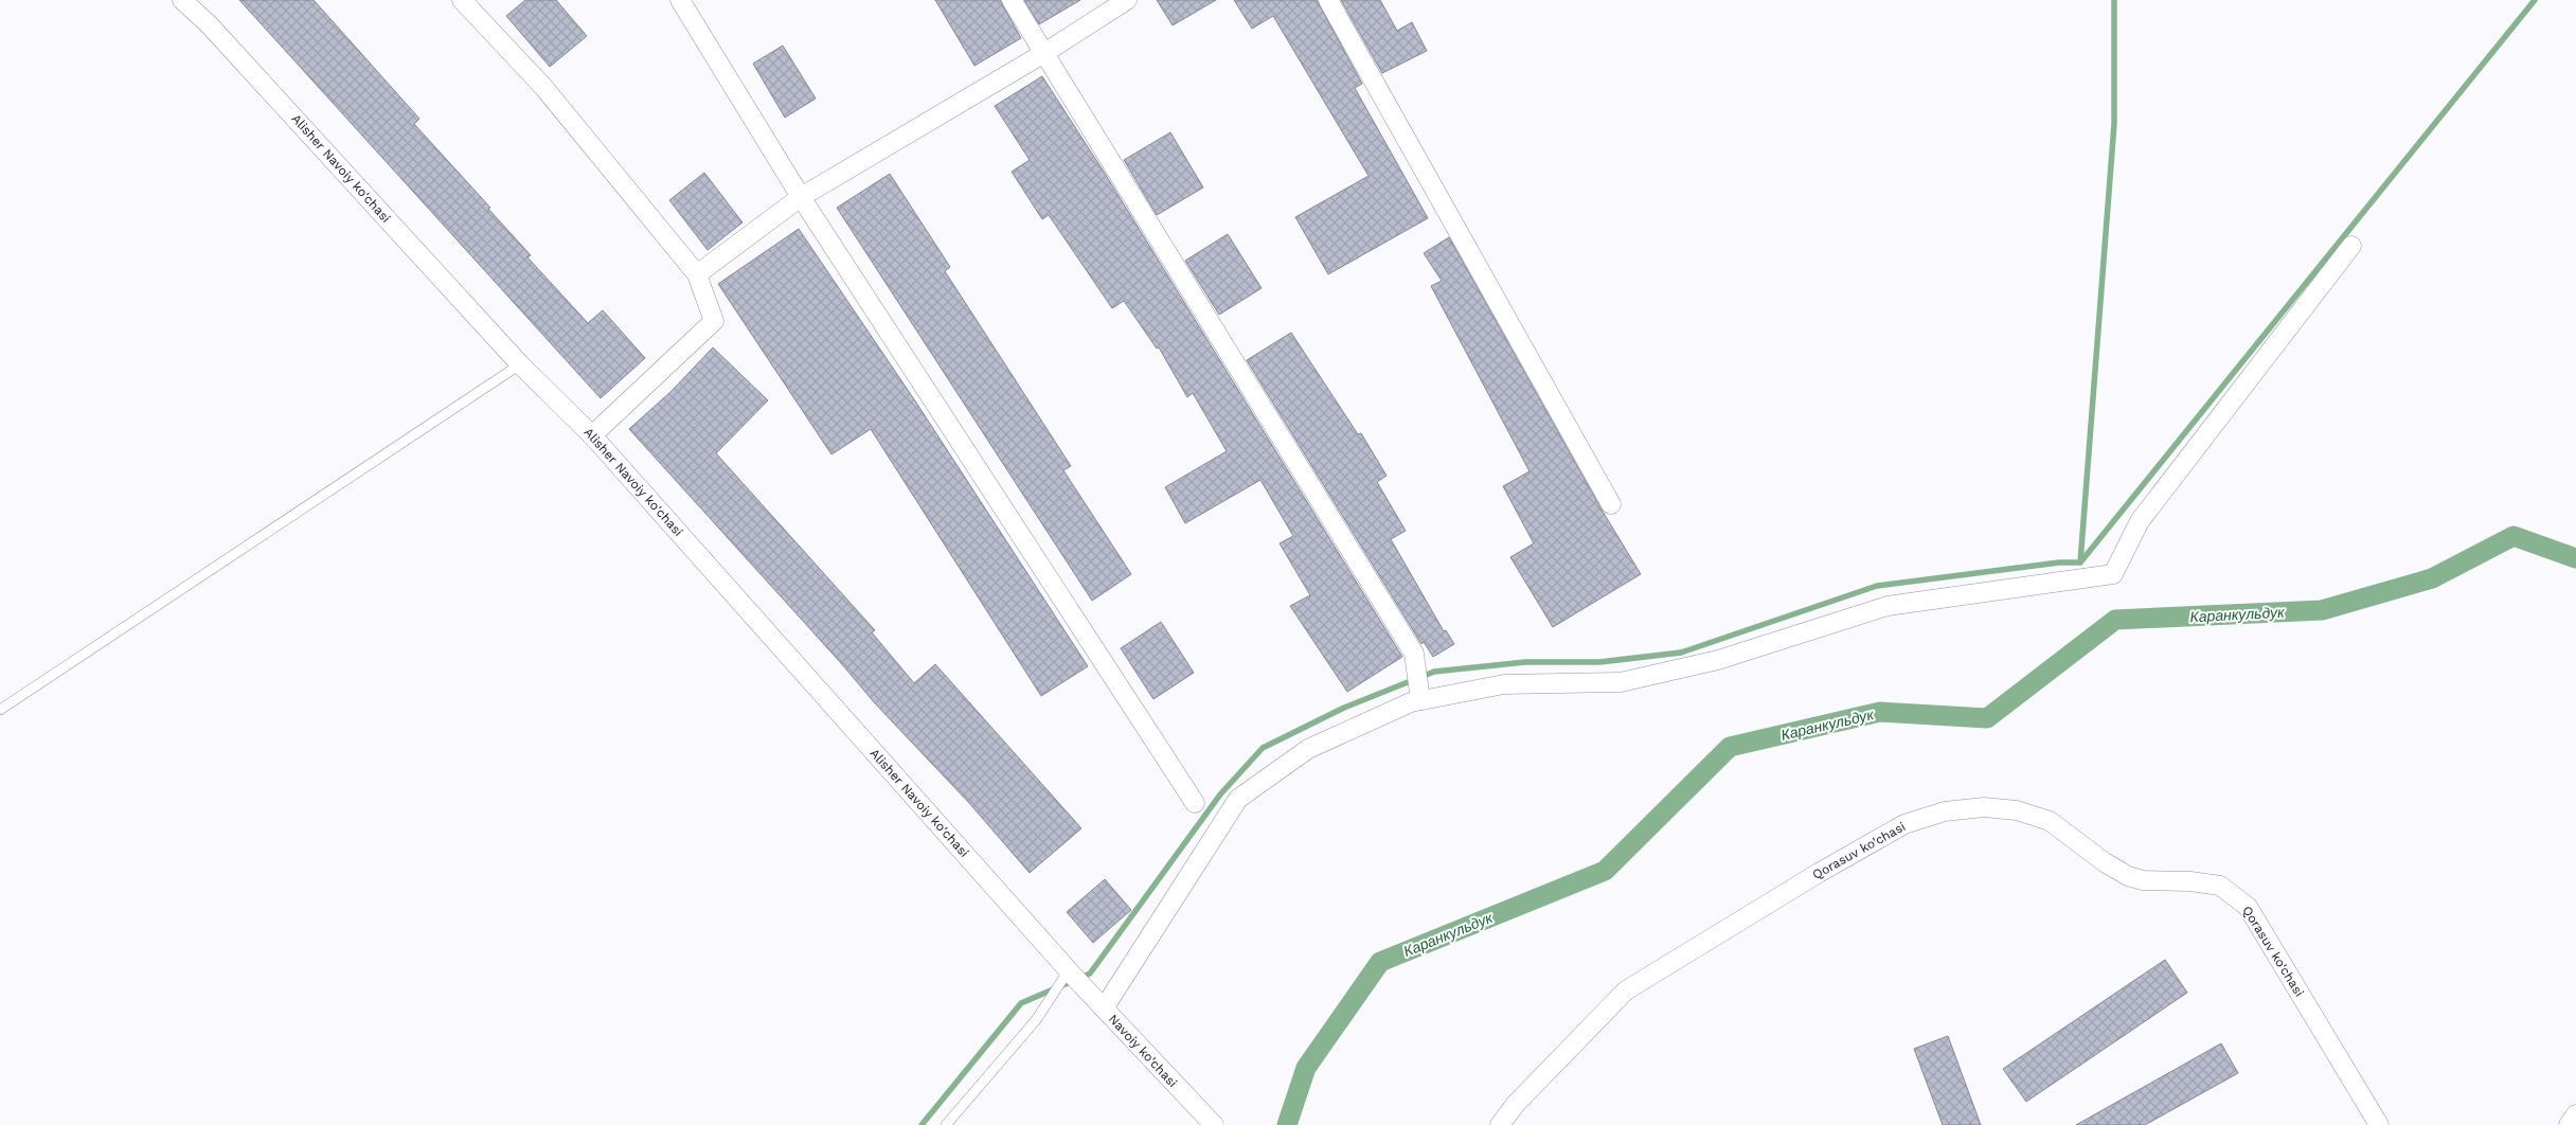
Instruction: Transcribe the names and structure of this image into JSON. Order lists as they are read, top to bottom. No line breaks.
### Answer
{"streets":{"street":["Alisher Navoiy ko'chasi","Qorasuv ko'chasi","Navoiy ko'chasi"]},"crossings":[["Alisher Navoiy ko'chasi","Navoiy ko'chasi"]],"water":["Каранкульдук"]}
